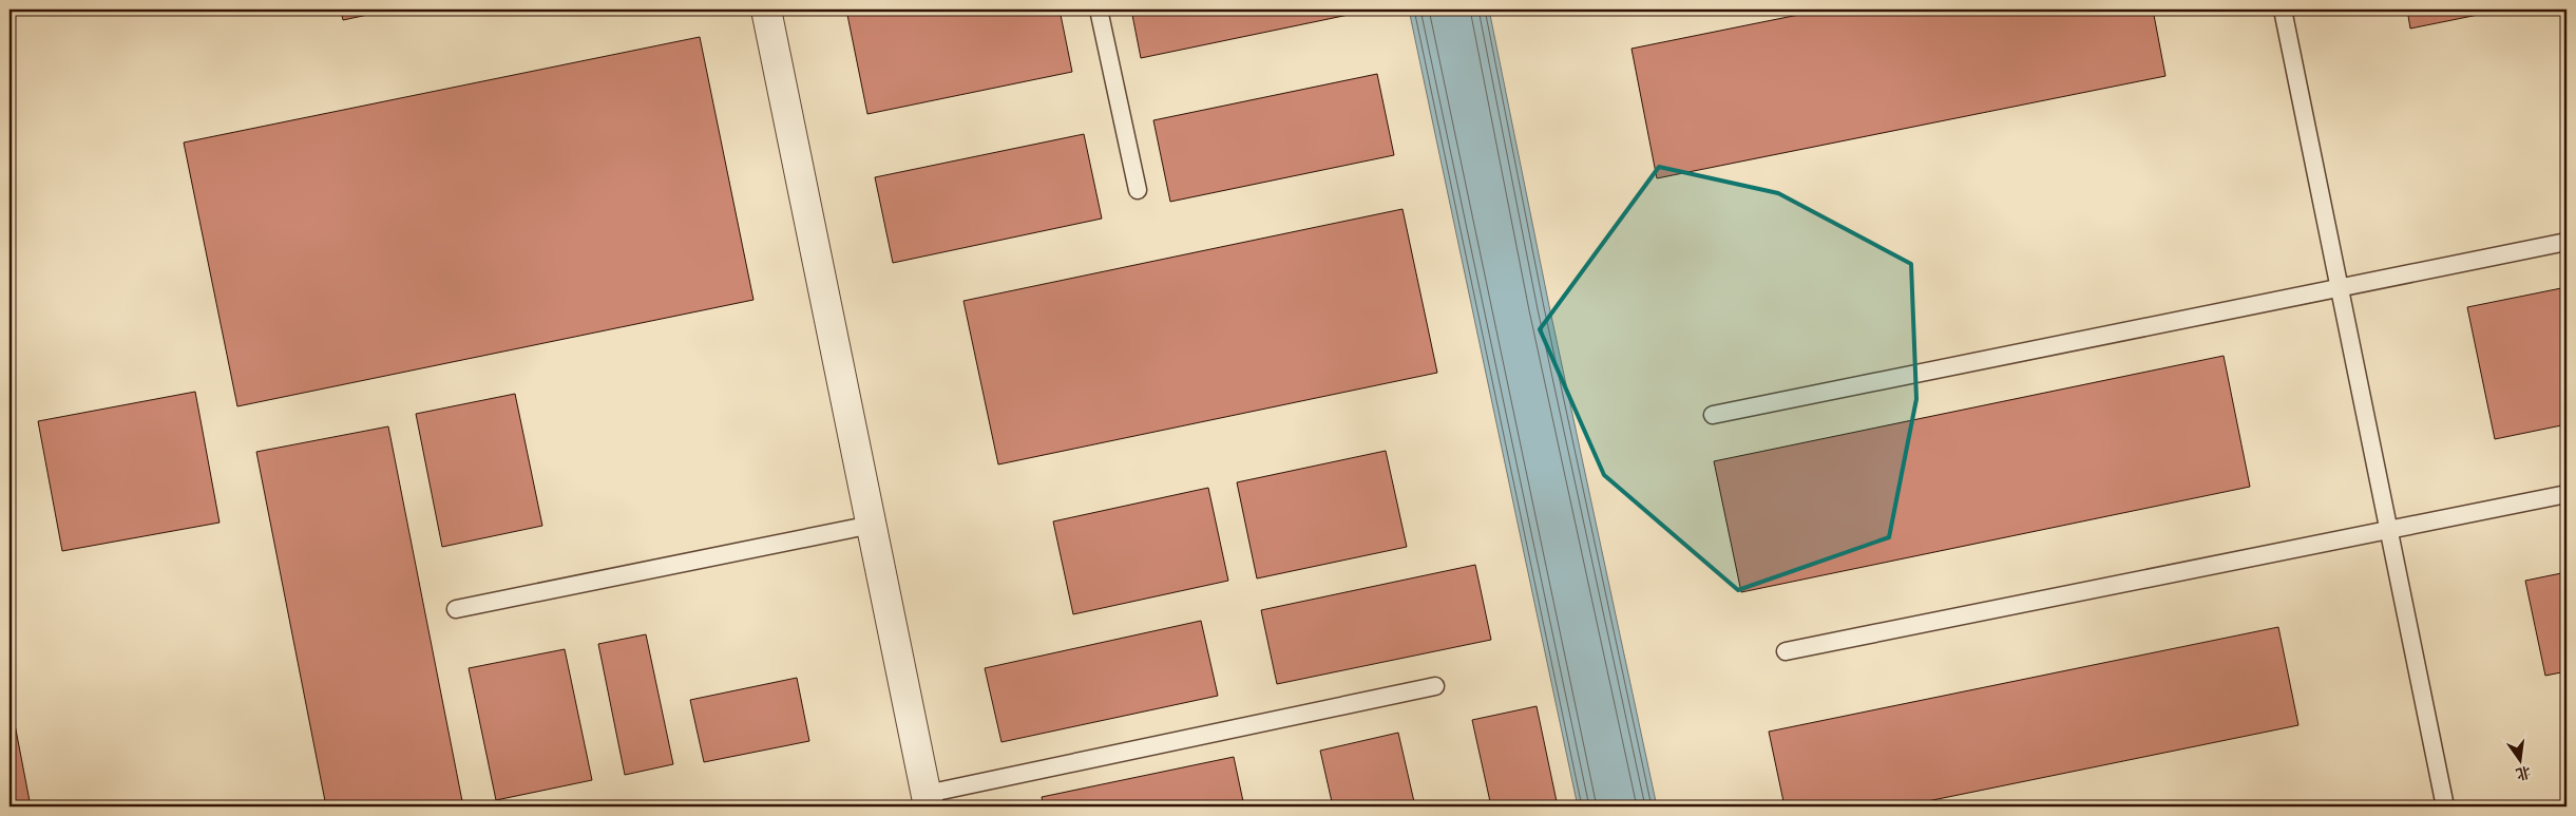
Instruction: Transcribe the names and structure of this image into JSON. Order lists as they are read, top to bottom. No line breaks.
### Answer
{"north":"bottom"}
